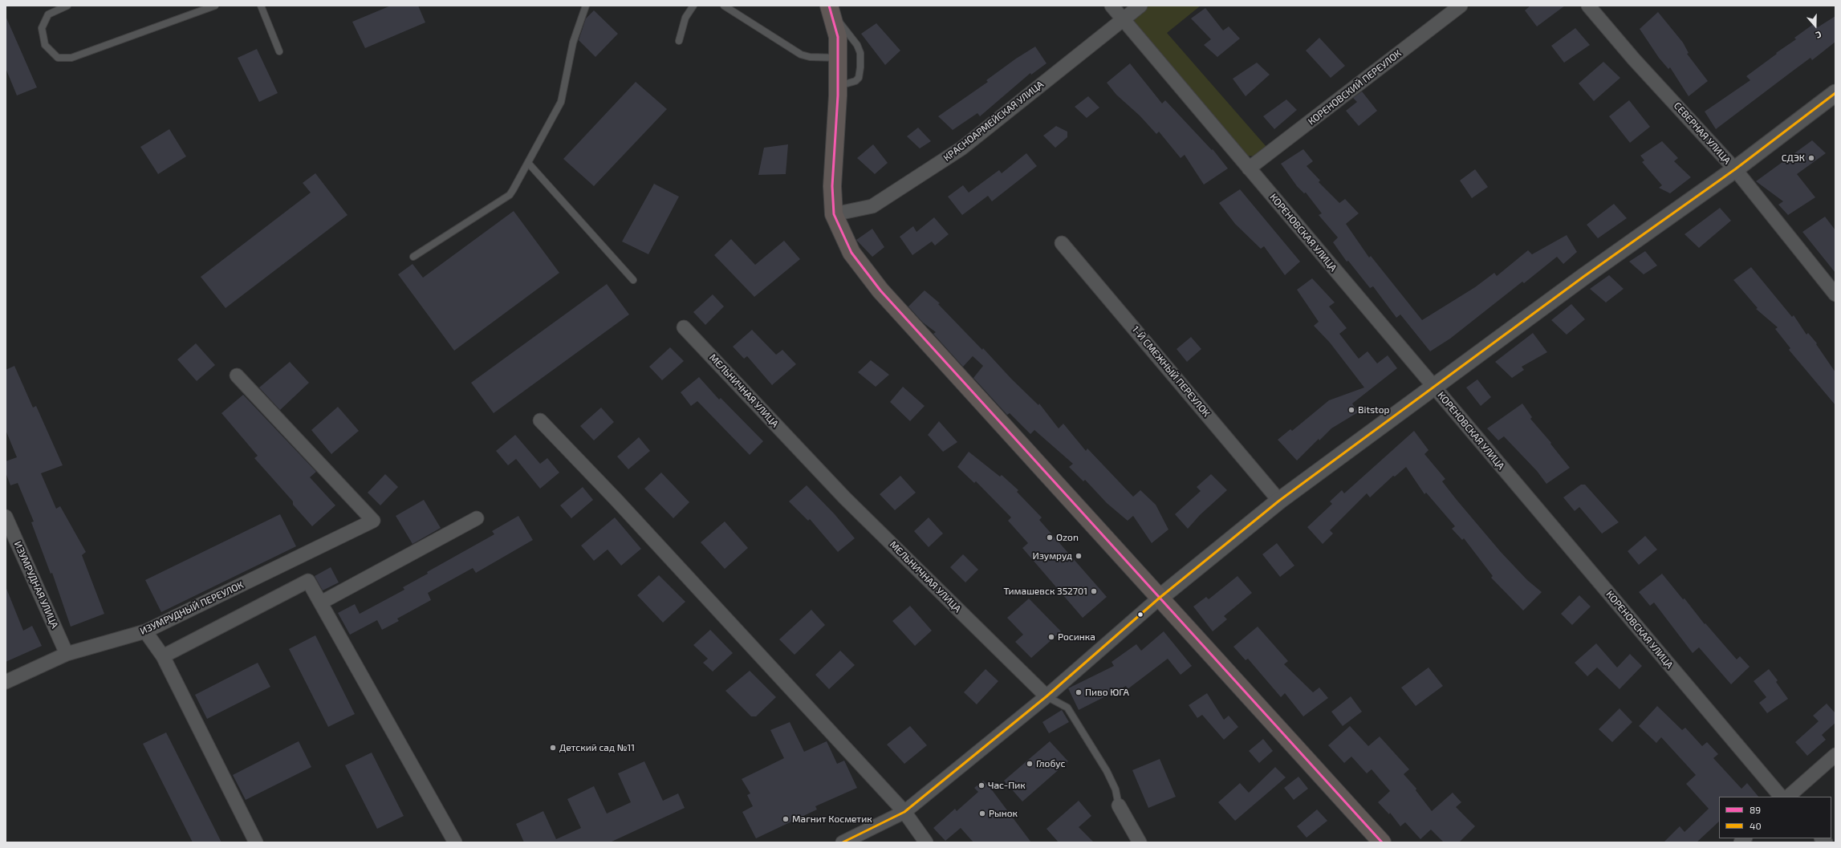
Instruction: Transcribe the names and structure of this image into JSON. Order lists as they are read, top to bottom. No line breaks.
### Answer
{"streets":{"street":["КОРЕНОВСКИЙ ПЕРЕУЛОК","КРАСНОАРМЕЙСКАЯ УЛИЦА","СЕВЕРНАЯ УЛИЦА","КОРЕНОВСКАЯ УЛИЦА","1-Й СМЕЖНЫЙ ПЕРЕУЛОК","МЕЛЬНИЧНАЯ УЛИЦА","ИЗУМРУДНАЯ УЛИЦА","ИЗУМРУДНЫЙ ПЕРЕУЛОК"]},"crossings":[["КОРЕНОВСКИЙ ПЕРЕУЛОК","КОРЕНОВСКАЯ УЛИЦА"],["КРАСНОАРМЕЙСКАЯ УЛИЦА","КОРЕНОВСКАЯ УЛИЦА"],["ИЗУМРУДНАЯ УЛИЦА","ИЗУМРУДНЫЙ ПЕРЕУЛОК"]],"places":["СДЭК","Bitstop","Ozon","Изумруд","Тимашевск 352701","Росинка","Пиво ЮГА","Детский сад №11","Глобус","Час-Пик","Рынок","Магнит Косметик"],"lines":["transit line 89","transit line 40"],"legend":["89","40"],"north":"bottom"}
